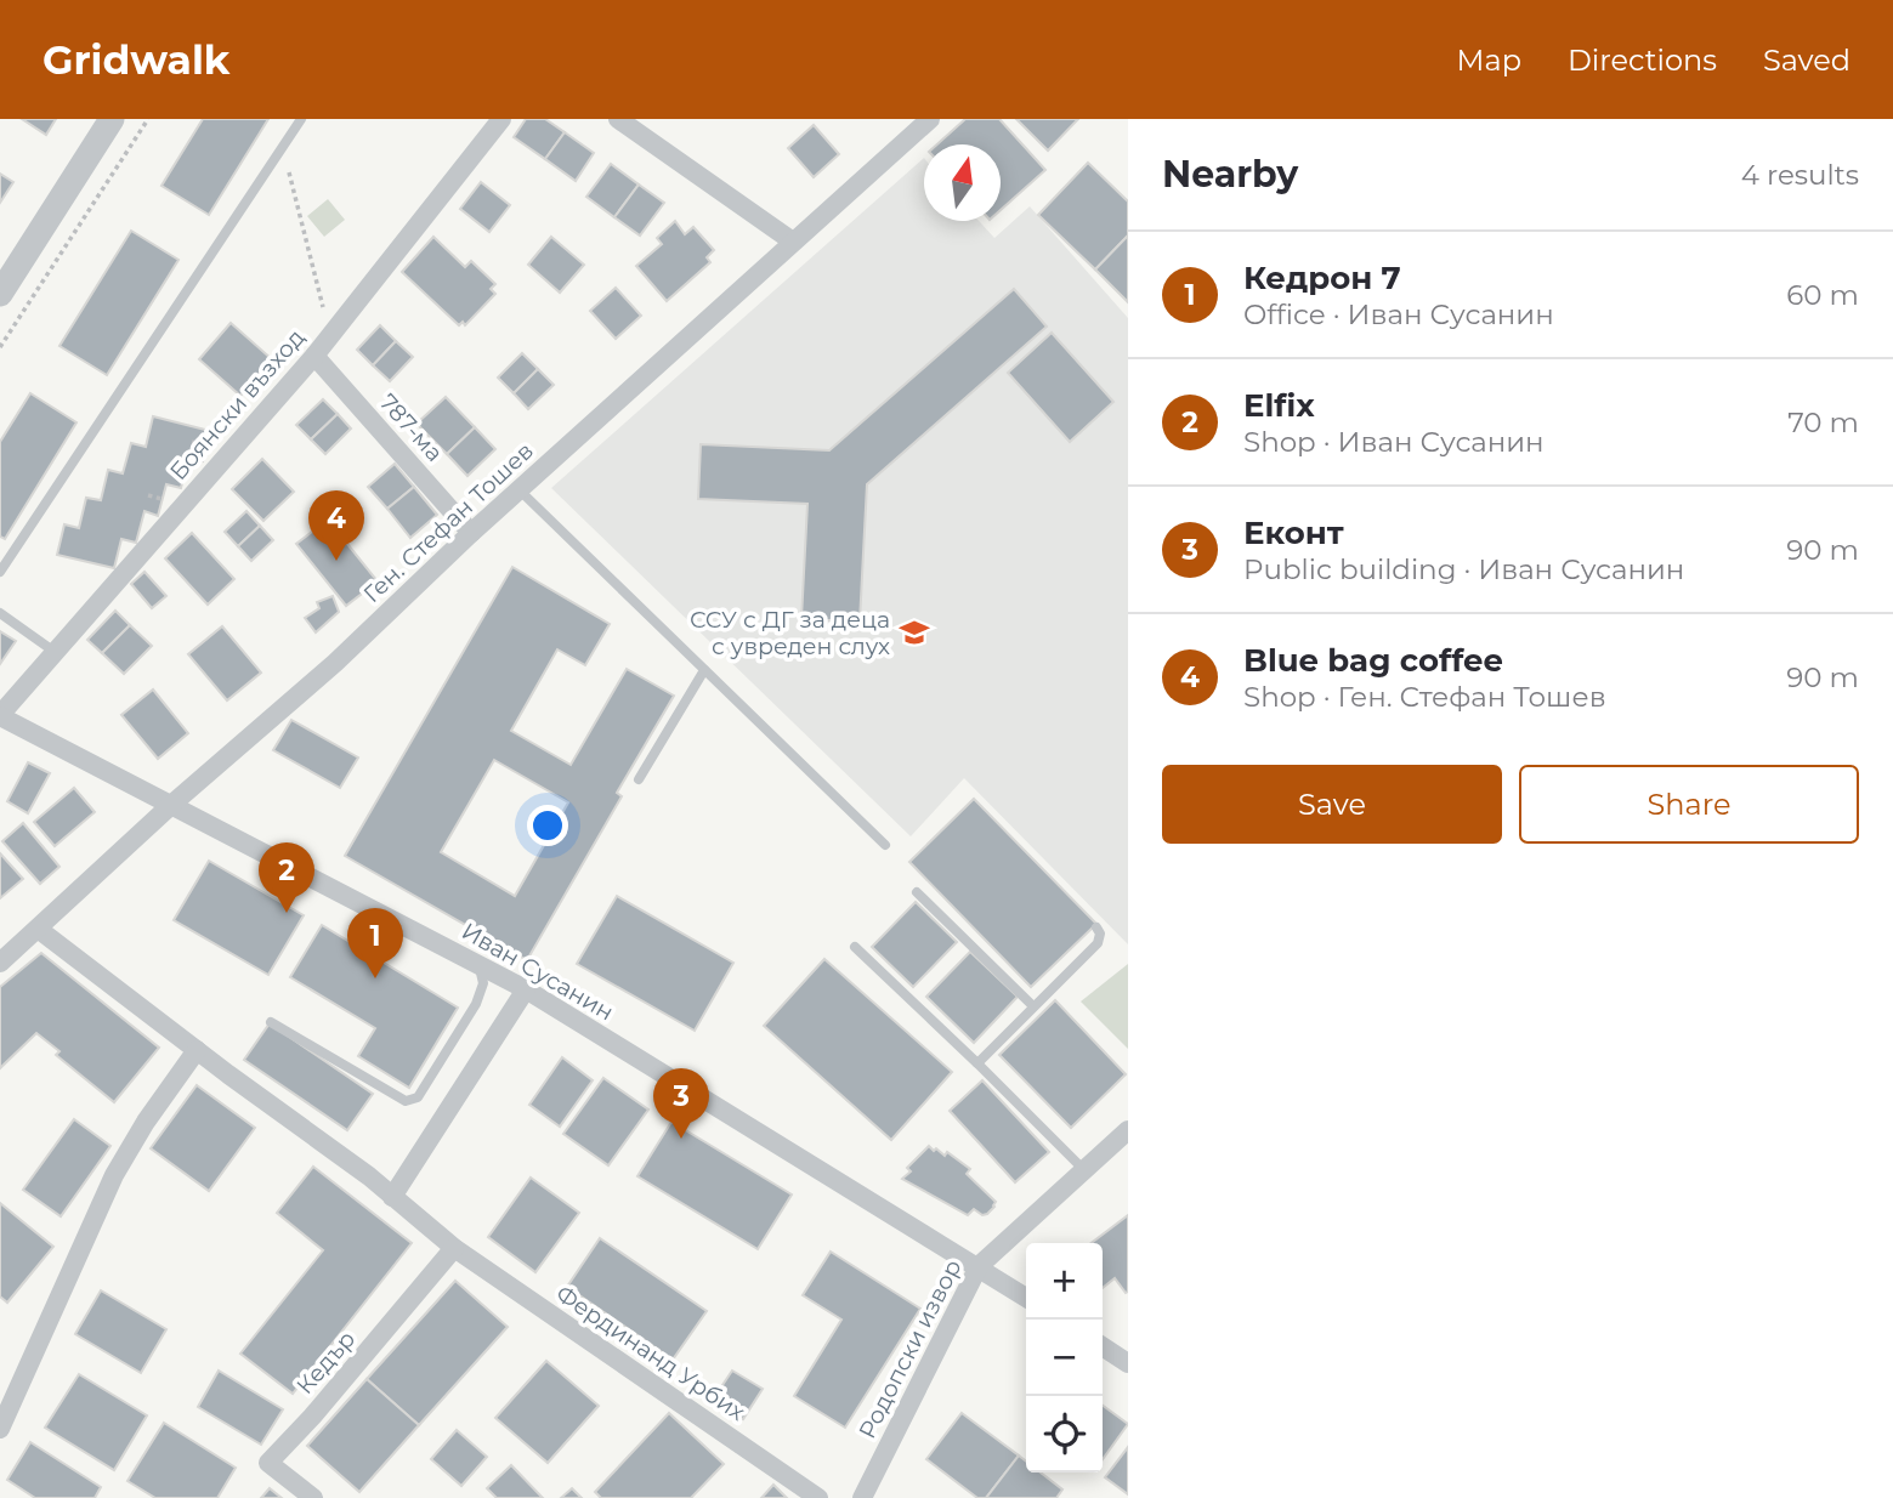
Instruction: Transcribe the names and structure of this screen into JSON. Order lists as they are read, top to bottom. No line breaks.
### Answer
{"streets":{"street":["Боянски възход","787-ма","Ген. Стефан Тошев","Иван Сусанин","Родопски извор","Фердинанд Урбих","Кедър"]},"crossings":[["Боянски възход","787-ма"],["Боянски възход","Иван Сусанин"],["787-ма","Ген. Стефан Тошев"],["Ген. Стефан Тошев","Иван Сусанин"],["Ген. Стефан Тошев","Фердинанд Урбих"],["Иван Сусанин","Родопски извор"],["Фердинанд Урбих","Кедър"]],"places":{"school or university":["ССУ с ДГ за деца с увреден слух"]},"north":"top","page":{"header":"Gridwalk","nav":["Map","Directions","Saved"],"heading":["Nearby","4 results"],"list":[{"mark":"1","name":"Кедрон 7","note":"Office · Иван Сусанин","value":"60 m"},{"mark":"2","name":"Elfix","note":"Shop · Иван Сусанин","value":"70 m"},{"mark":"3","name":"Еконт","note":"Public building · Иван Сусанин","value":"90 m"},{"mark":"4","name":"Blue bag coffee","note":"Shop · Ген. Стефан Тошев","value":"90 m"}],"pins":["4","2","1","3"],"buttons":["Save","Share"],"map_buttons":["+","−"]}}
